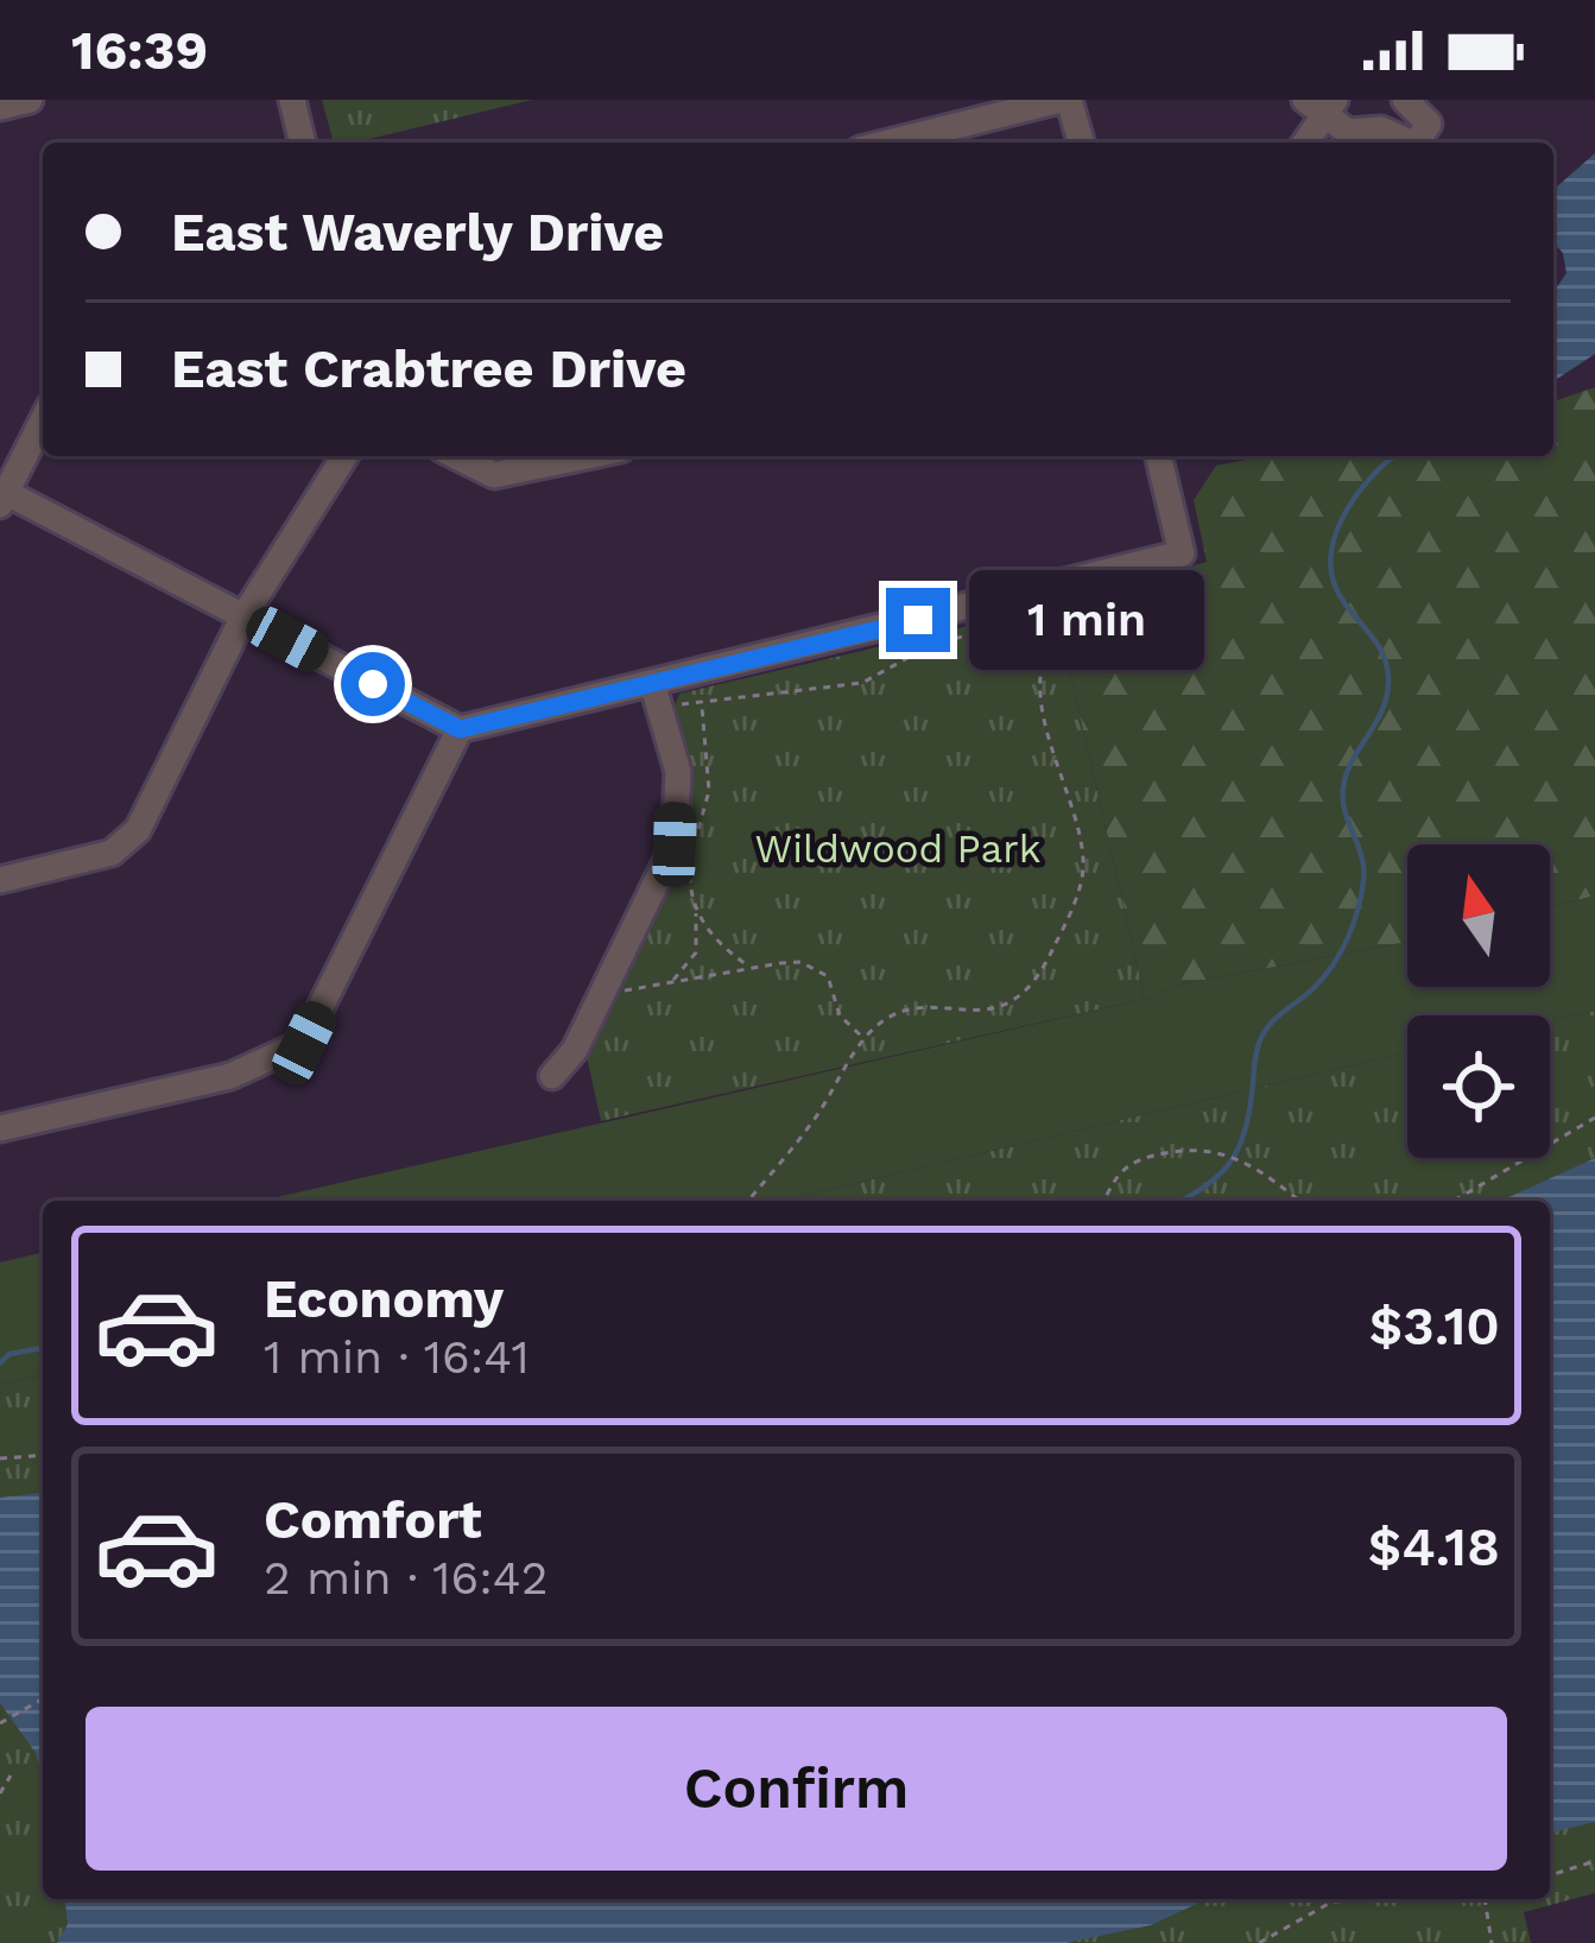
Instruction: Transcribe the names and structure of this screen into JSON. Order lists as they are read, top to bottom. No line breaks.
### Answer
{"parks":["Wildwood Park"],"north":"top","page":{"status":"16:39","banner":["East Waverly Drive","East Crabtree Drive"],"bubble":"1 min","list":[{"name":"Economy","note":"1 min · 16:41","value":"$3.10"},{"name":"Comfort","note":"2 min · 16:42","value":"$4.18"}],"buttons":"Confirm"}}
